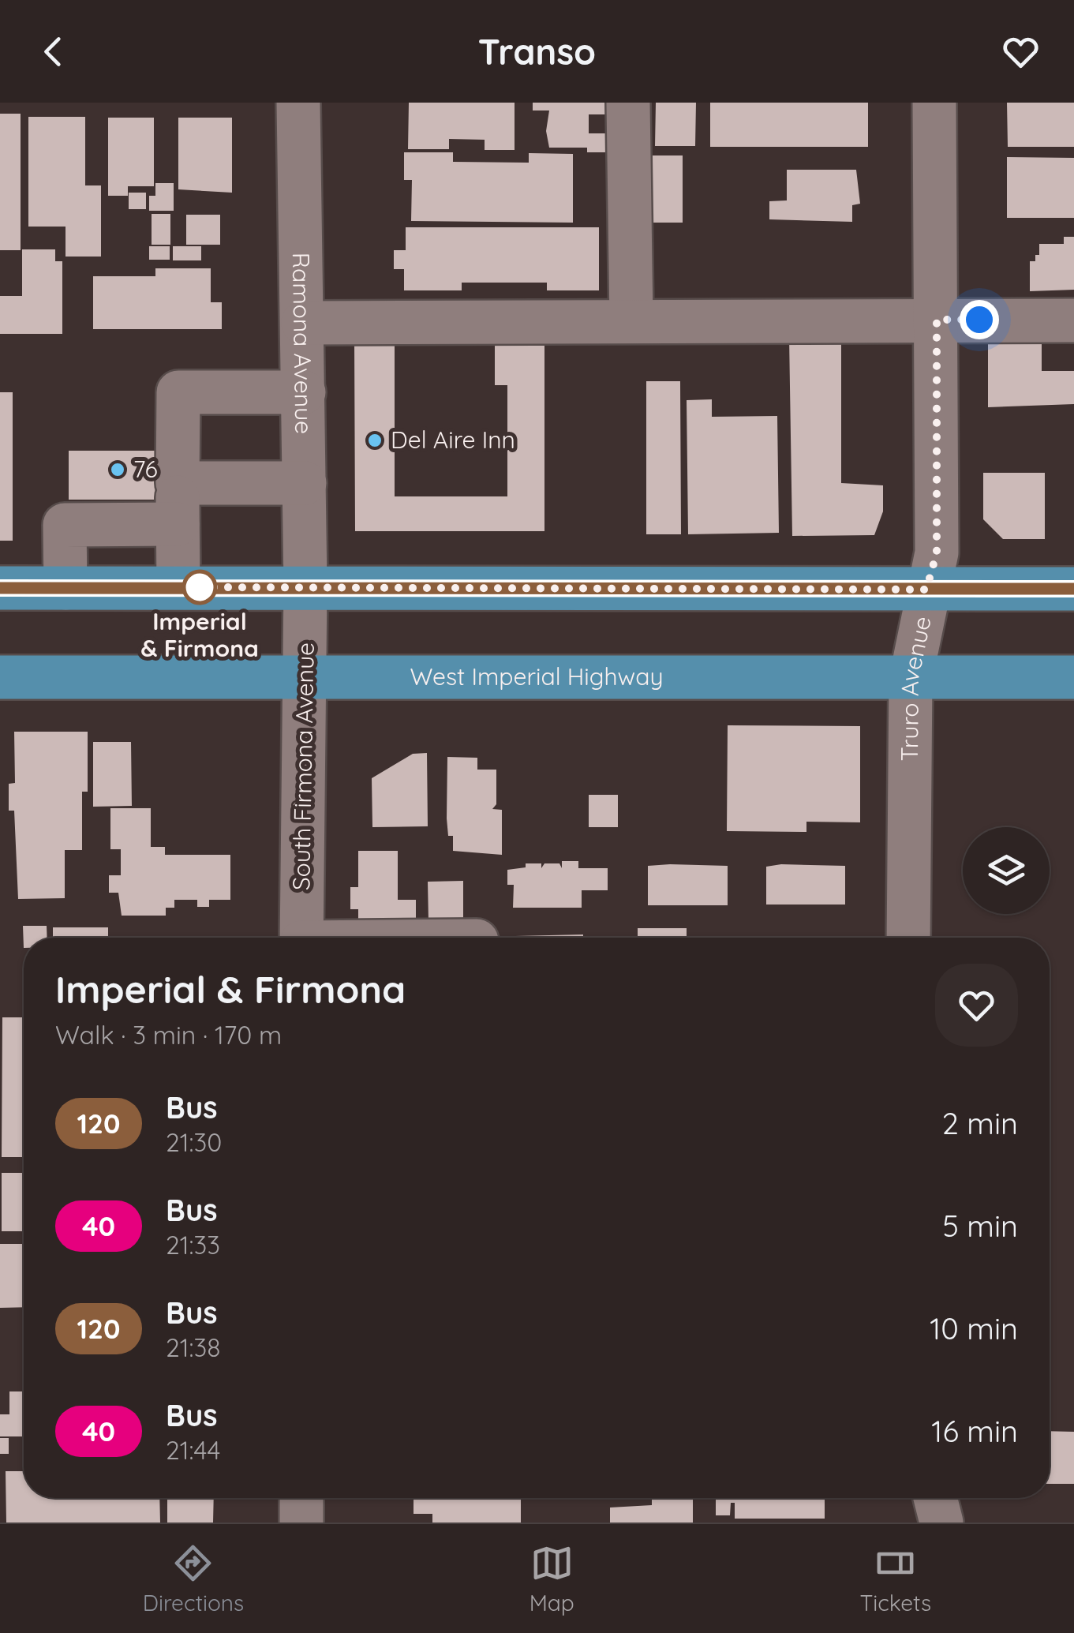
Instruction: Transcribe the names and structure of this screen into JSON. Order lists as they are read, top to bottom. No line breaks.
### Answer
{"streets":{"main road":["West Imperial Highway"],"street":["Ramona Avenue","Truro Avenue","South Firmona Avenue"]},"crossings":[["Ramona Avenue","South Firmona Avenue"],["West Imperial Highway","Truro Avenue"],["West Imperial Highway","South Firmona Avenue"]],"places":["Del Aire Inn","76","Imperial & Firmona"],"lines":["bus line 120"],"page":{"header":"Transo","heading":["Imperial & Firmona","Walk · 3 min · 170 m"],"list":[{"mark":"120","name":"Bus","note":"21:30","value":"2 min"},{"mark":"40","name":"Bus","note":"21:33","value":"5 min"},{"mark":"120","name":"Bus","note":"21:38","value":"10 min"},{"mark":"40","name":"Bus","note":"21:44","value":"16 min"}],"tabs":["Directions","Map","Tickets"]}}
